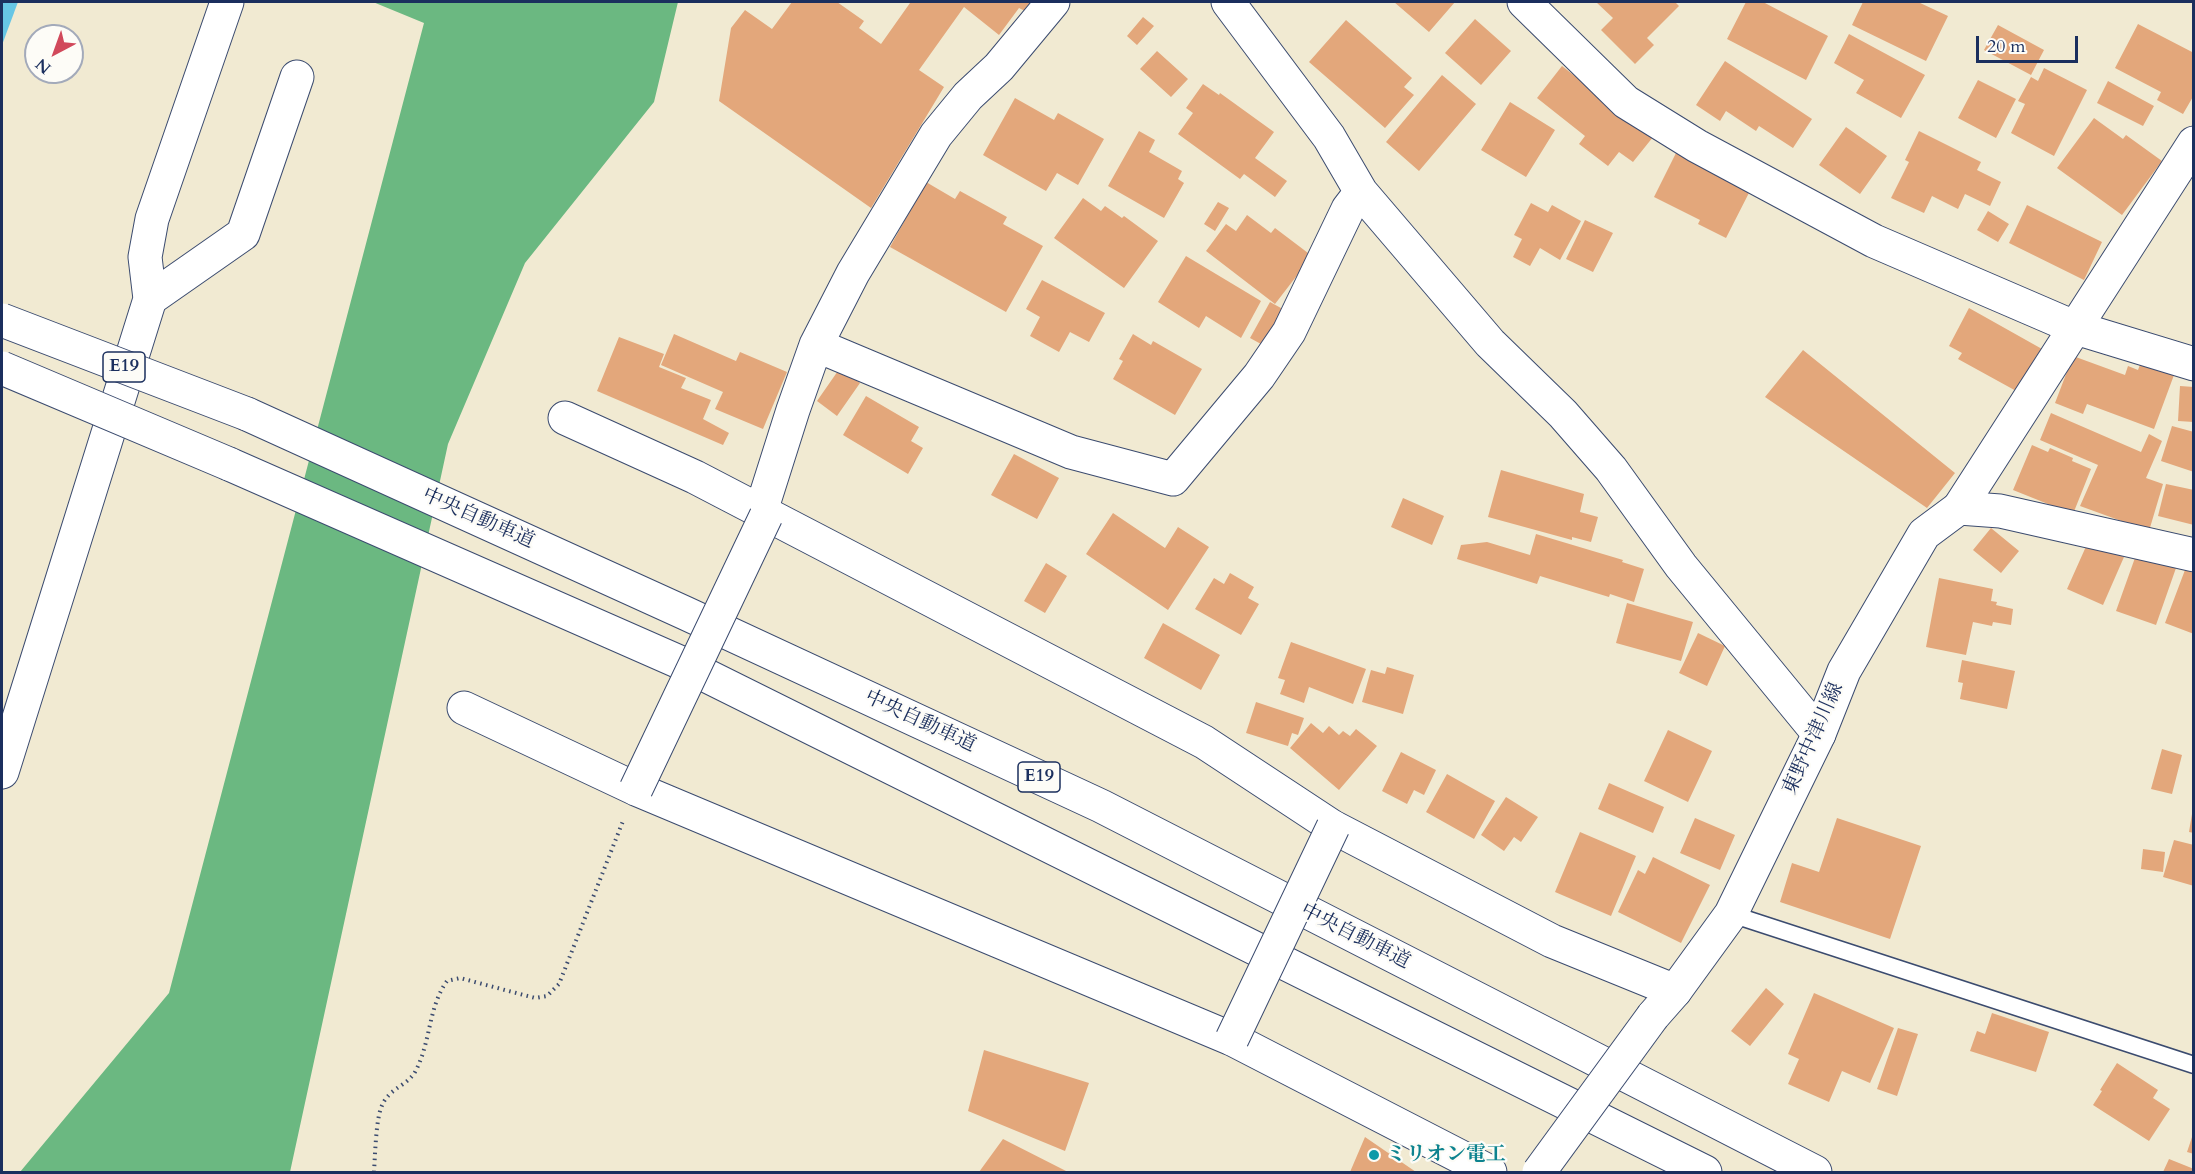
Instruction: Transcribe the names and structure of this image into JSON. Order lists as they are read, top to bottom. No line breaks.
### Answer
{"streets":{"main road":["E19","中央自動車道","東野中津川線"]},"places":["ミリオン電工"],"scale_bar":"20 m","north":"bottom left"}
